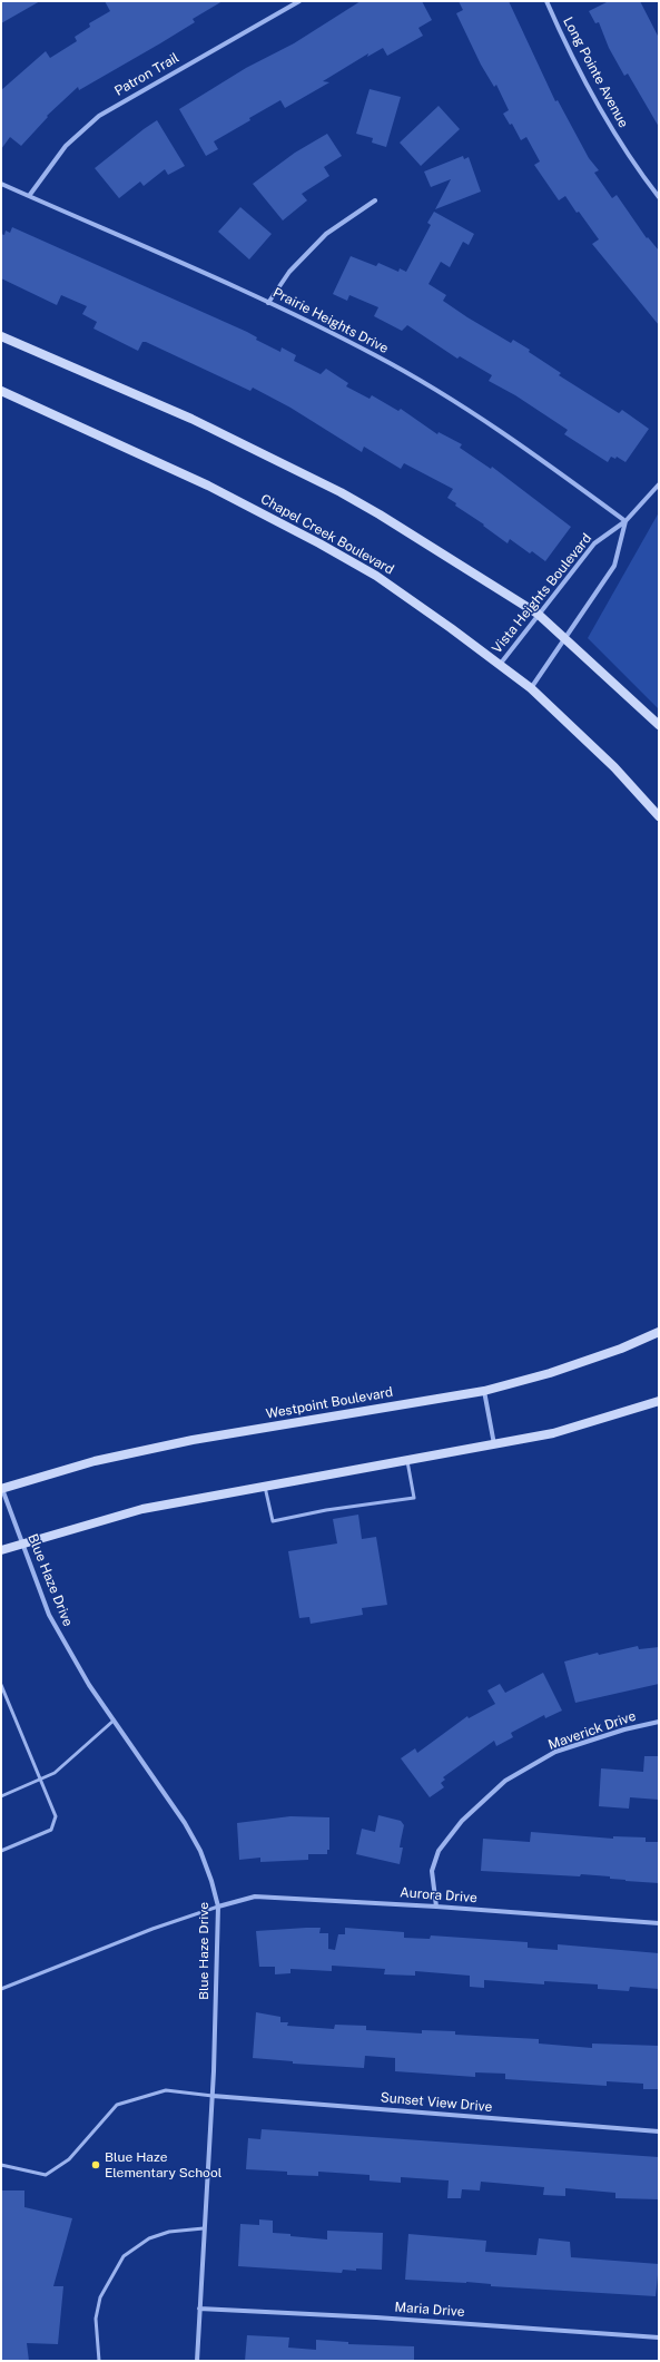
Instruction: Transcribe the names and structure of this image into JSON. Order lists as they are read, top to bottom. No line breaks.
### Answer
{"streets":{"main road":["Chapel Creek Boulevard","Westpoint Boulevard"],"street":["Long Pointe Avenue","Patron Trail","Prairie Heights Drive","Vista Heights Boulevard","Blue Haze Drive","Maverick Drive","Aurora Drive","Sunset View Drive","Maria Drive"]},"crossings":[["Patron Trail","Prairie Heights Drive"],["Prairie Heights Drive","Vista Heights Boulevard"],["Chapel Creek Boulevard","Vista Heights Boulevard"],["Westpoint Boulevard","Blue Haze Drive"],["Blue Haze Drive","Aurora Drive"],["Blue Haze Drive","Sunset View Drive"],["Blue Haze Drive","Maria Drive"],["Maverick Drive","Aurora Drive"]],"places":["Blue Haze Elementary School"]}
